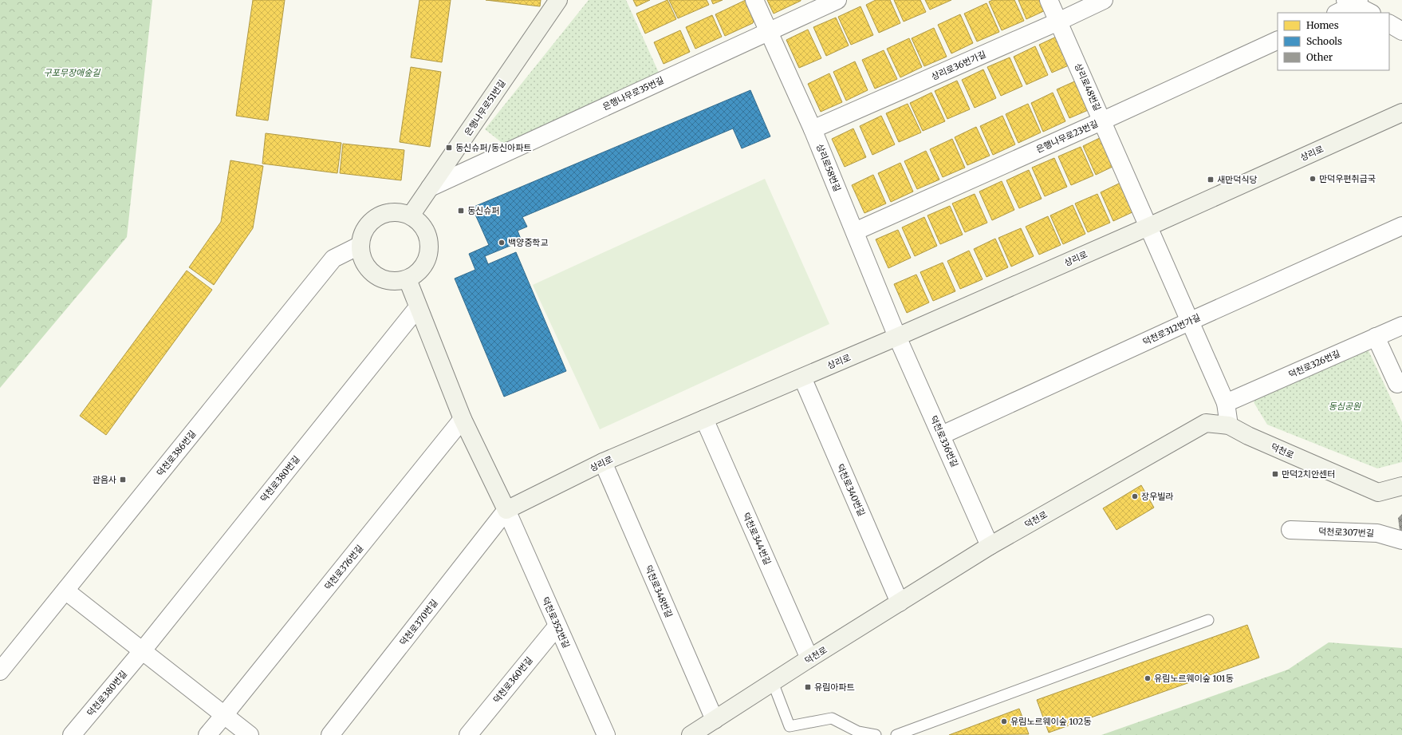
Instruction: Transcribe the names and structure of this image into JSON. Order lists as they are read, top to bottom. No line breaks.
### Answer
{"streets":{"street":["상리로36번가길","상리로48번길","은행나무로35번길","은행나무로51번길","은행나무로23번길","상리로","상리로58번길","덕천로312번가길","덕천로326번길","덕천로336번길","덕천로","덕천로386번길","덕천로380번길","덕천로340번길","덕천로307번길","덕천로344번길","덕천로376번길","덕천로348번길","덕천로370번길","덕천로352번길","덕천로360번길"]},"crossings":[["상리로36번가길","상리로48번길"],["상리로36번가길","상리로58번길"],["상리로48번길","은행나무로23번길"],["상리로48번길","상리로"],["상리로48번길","덕천로312번가길"],["상리로48번길","덕천로326번길"],["상리로48번길","덕천로"],["은행나무로35번길","은행나무로51번길"],["은행나무로35번길","상리로58번길"],["은행나무로51번길","덕천로386번길"],["은행나무로23번길","상리로58번길"],["상리로","상리로58번길"],["상리로","덕천로336번길"],["상리로","덕천로340번길"],["상리로","덕천로344번길"],["상리로","덕천로348번길"],["상리로","덕천로370번길"],["상리로","덕천로352번길"],["상리로58번길","덕천로336번길"],["덕천로312번가길","덕천로336번길"],["덕천로336번길","덕천로"],["덕천로","덕천로340번길"],["덕천로","덕천로344번길"],["덕천로","덕천로348번길"],["덕천로370번길","덕천로352번길"],["덕천로352번길","덕천로360번길"]],"parks":["구포무장애숲길","동심공원"],"places":{"transit":["동신슈퍼/동신아파트","새만덕식당","동신슈퍼","만덕2치안센터","관음사","유림아파트"],"other":["만덕우편취급국","백양중학교","장우빌라","유림노르웨이숲 101동","유림노르웨이숲 102동"]},"legend":["Homes","Schools","Other"]}
